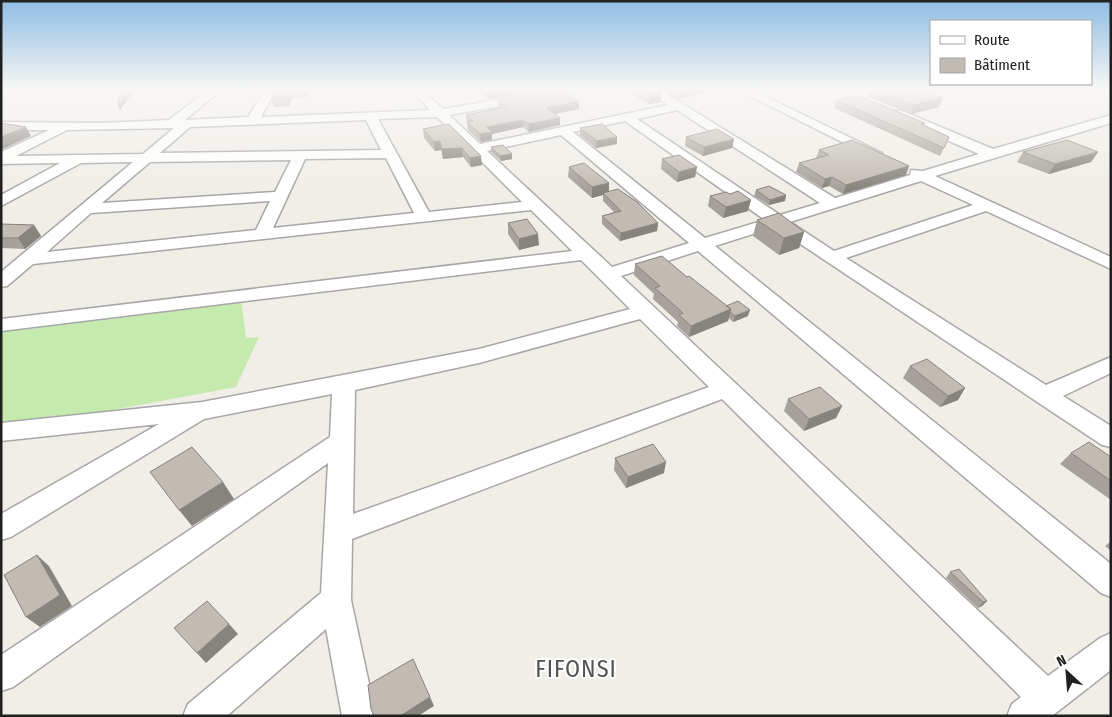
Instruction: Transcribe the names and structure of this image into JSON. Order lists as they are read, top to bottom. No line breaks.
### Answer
{"districts":["FIFONSI"],"legend":["Route","Bâtiment"],"north":"top left"}
